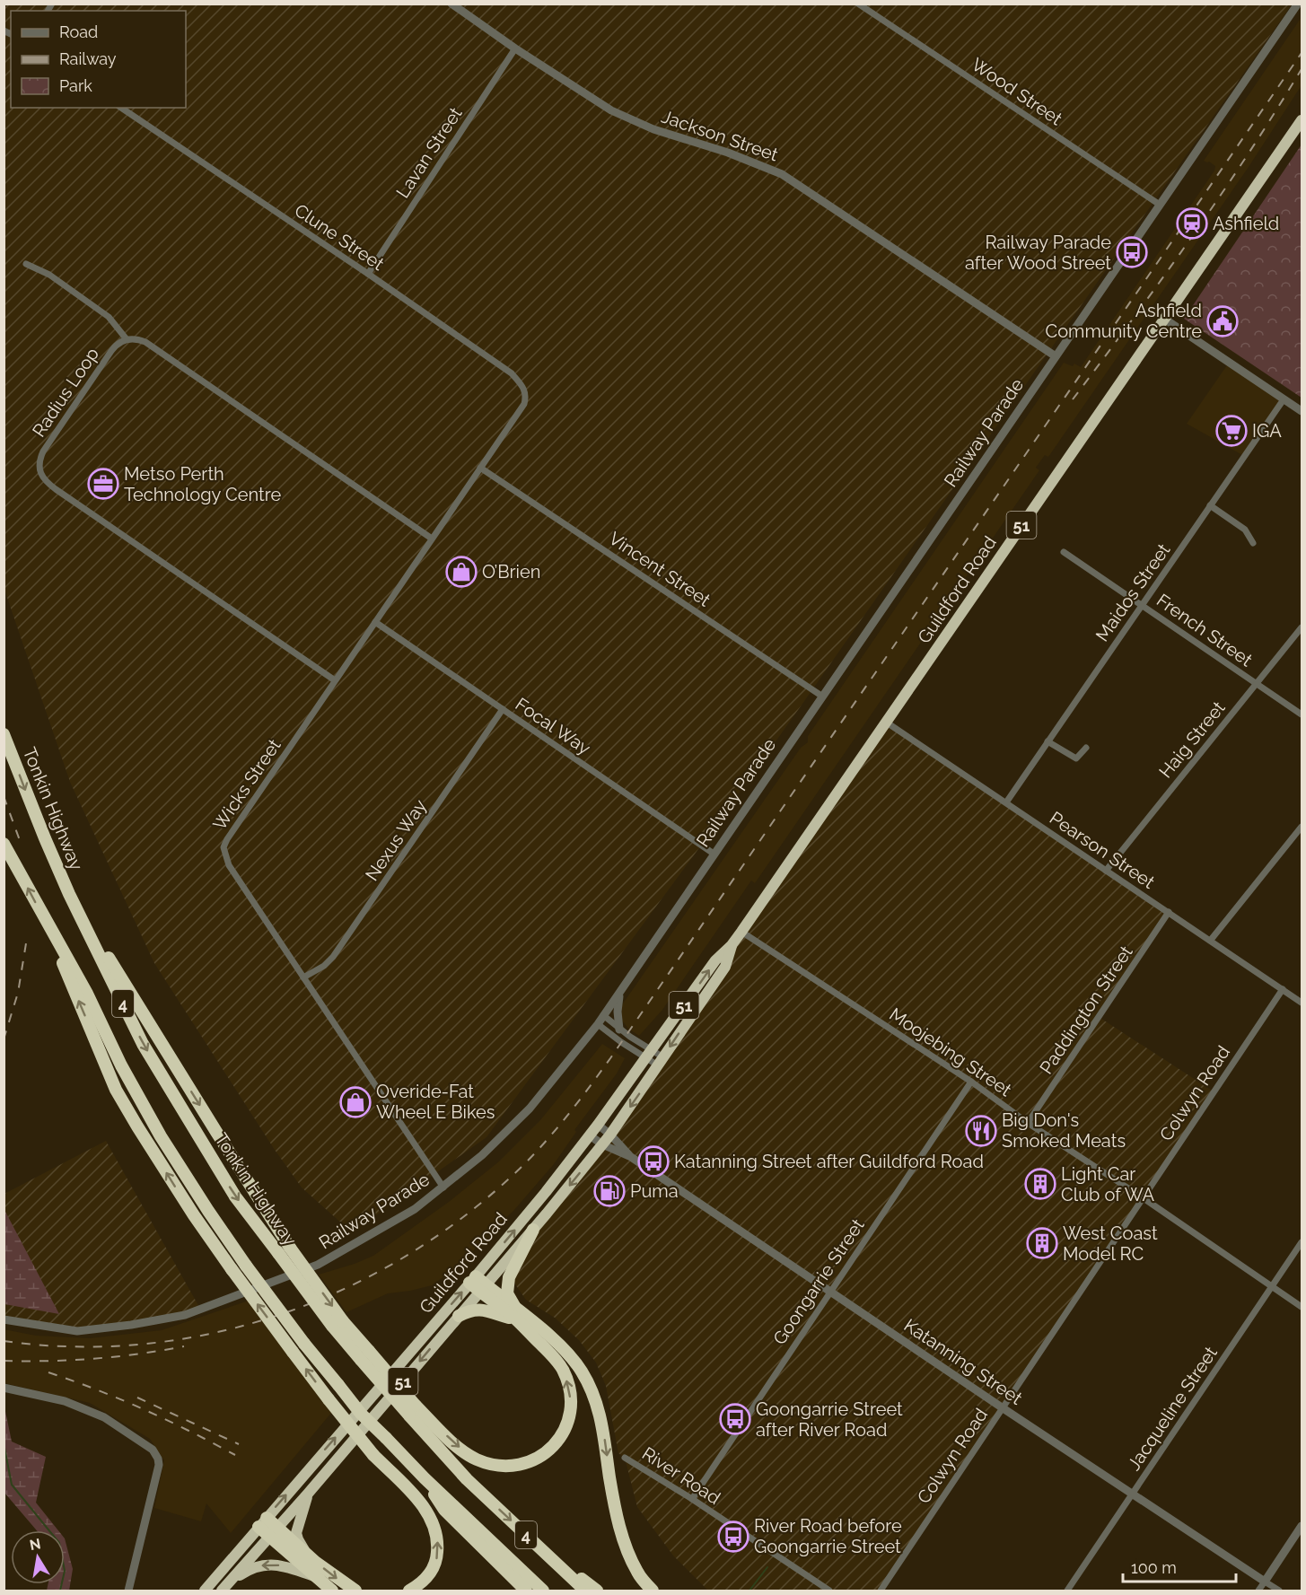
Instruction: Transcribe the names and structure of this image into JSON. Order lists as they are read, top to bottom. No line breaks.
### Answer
{"streets":{"highway":["51","Guildford Road","Tonkin Highway","4"],"street":["Wood Street","Jackson Street","Lavan Street","Clune Street","Radius Loop","Railway Parade","Vincent Street","Maidos Street","French Street","Focal Way","Haig Street","Wicks Street","Nexus Way","Pearson Street","Paddington Street","Moojebing Street","Colwyn Road","Goongarrie Street","Katanning Street","Jacqueline Street","River Road"]},"crossings":[["Wood Street","Railway Parade"],["Jackson Street","Lavan Street"],["Jackson Street","Railway Parade"],["Lavan Street","Clune Street"],["Clune Street","Wicks Street"],["Radius Loop","Wicks Street"],["Railway Parade","Vincent Street"],["Railway Parade","Focal Way"],["Railway Parade","Wicks Street"],["Vincent Street","Wicks Street"],["Guildford Road","Pearson Street"],["Guildford Road","Moojebing Street"],["Guildford Road","Katanning Street"],["Maidos Street","French Street"],["Maidos Street","Pearson Street"],["French Street","Haig Street"],["Focal Way","Wicks Street"],["Focal Way","Nexus Way"],["Haig Street","Pearson Street"],["Wicks Street","Nexus Way"],["Pearson Street","Paddington Street"],["Pearson Street","Colwyn Road"],["Paddington Street","Moojebing Street"],["Moojebing Street","Colwyn Road"],["Moojebing Street","Goongarrie Street"],["Moojebing Street","Jacqueline Street"],["Colwyn Road","Katanning Street"],["Goongarrie Street","Katanning Street"],["Goongarrie Street","River Road"],["Katanning Street","Jacqueline Street"]],"places":{"station":["Ashfield"],"bus stop":["Railway Parade after Wood Street","Katanning Street after Guildford Road","Goongarrie Street after River Road","River Road before Goongarrie Street"],"public building":["Ashfield Community Centre"],"supermarket":["IGA"],"office":["Metso Perth Technology Centre"],"shop":["O’Brien","Overide-Fat Wheel E Bikes"],"restaurant":["Big Don's Smoked Meats"],"building":["Light Car Club of WA","West Coast Model RC"],"fuel station":["Puma"]},"legend":["Road","Railway","Park"],"scale_bar":"100 m","north":"top"}
